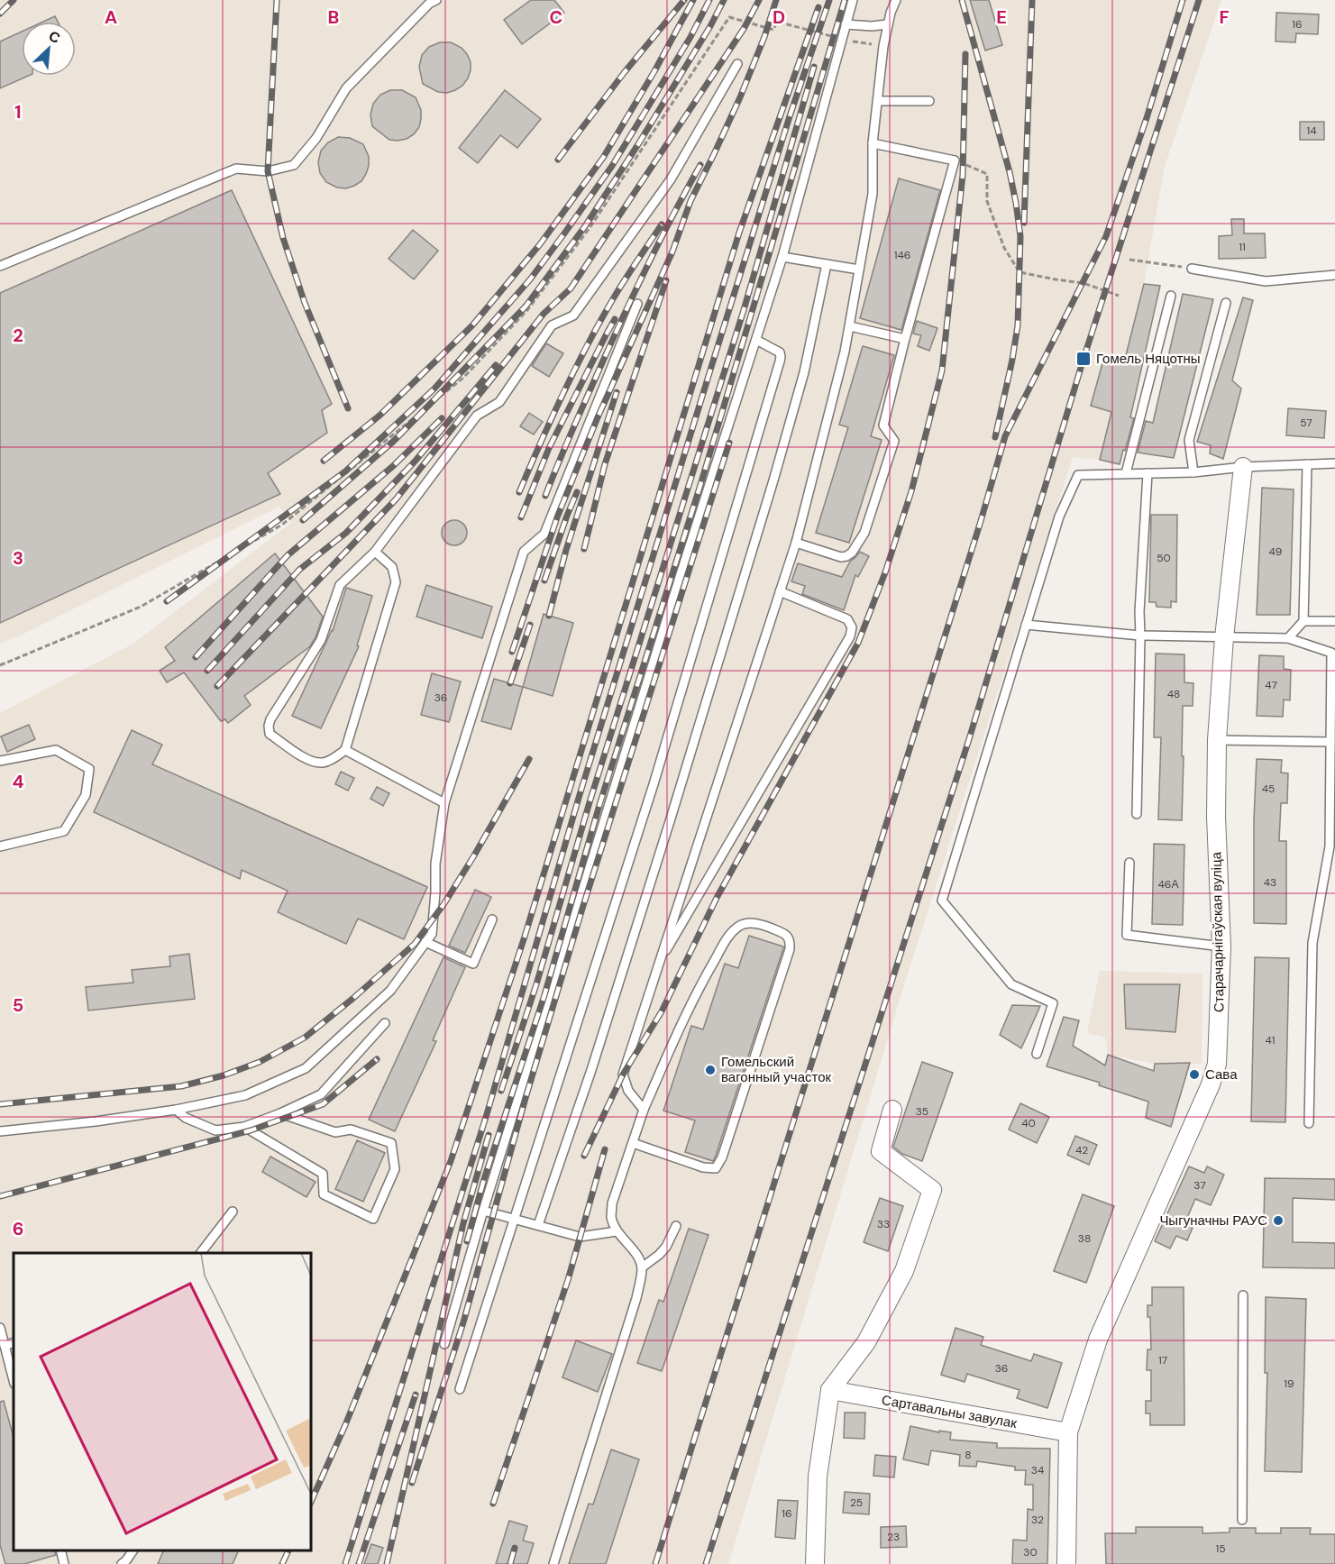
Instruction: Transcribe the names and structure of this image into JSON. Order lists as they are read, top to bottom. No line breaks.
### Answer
{"streets":{"street":["Старачарнігаўская вуліца","Сартавальны завулак"]},"crossings":[["Старачарнігаўская вуліца","Сартавальны завулак"]],"places":{"transit":["Гомель Няцотны"],"other":["Гомельский вагонный участок","Сава","Чыгуначны РАУС"]},"house_numbers":["16","14","11","146","57","49","50","47","48","36","45","43","46А","41","35","40","42","37","33","38","17","36","19","8","34","25","16","32","23","15","30"],"north":"top right","grid":{"columns":["A","B","C","D","E","F"],"rows":["1","2","3","4","5","6"]}}
